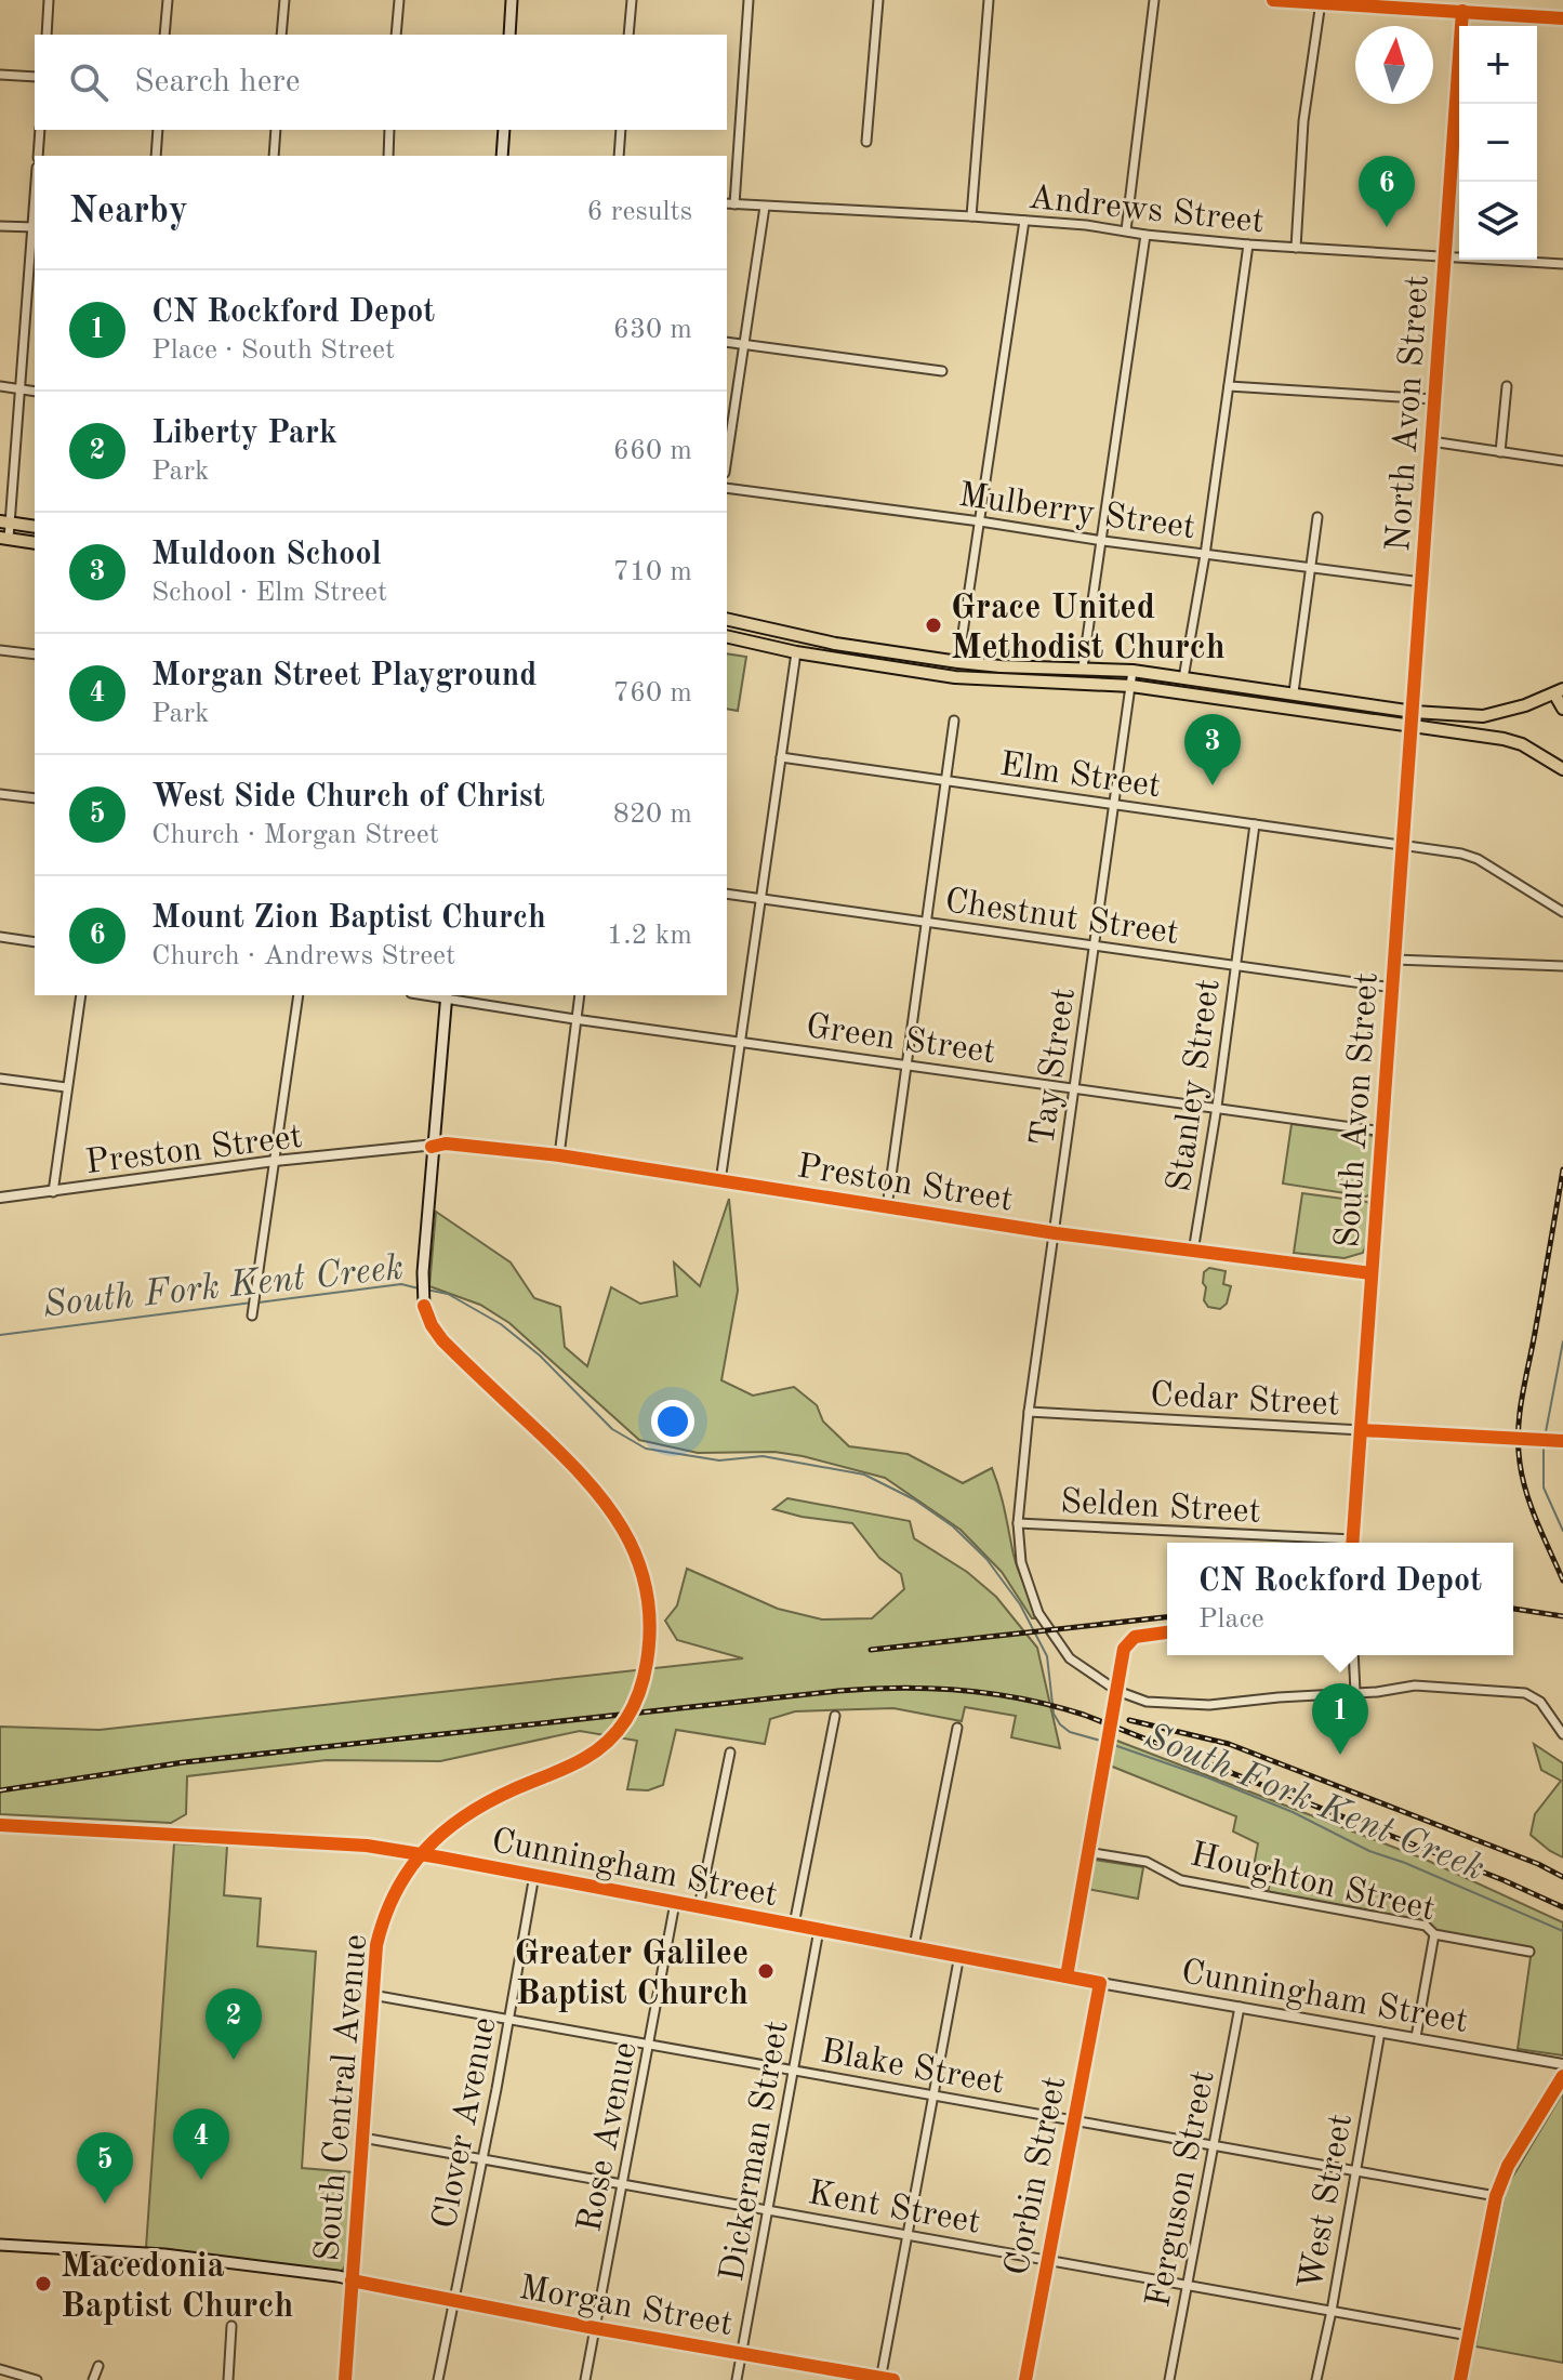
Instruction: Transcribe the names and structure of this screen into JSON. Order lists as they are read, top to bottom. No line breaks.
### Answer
{"streets":{"main road":["South Central Avenue","Morgan Street"],"street":["Andrews Street","North Avon Street","Mulberry Street","Elm Street","Chestnut Street","Green Street","Tay Street","Stanley Street","South Avon Street","Preston Street","Cedar Street","Selden Street","Cunningham Street","Houghton Street","Blake Street","Clover Avenue","Rose Avenue","Dickerman Street","Corbin Street","Ferguson Street","West Street","Kent Street"]},"crossings":[["Andrews Street","North Avon Street"],["North Avon Street","Mulberry Street"],["North Avon Street","South Avon Street"],["Elm Street","Tay Street"],["Elm Street","Stanley Street"],["Elm Street","South Avon Street"],["Chestnut Street","Tay Street"],["Chestnut Street","Stanley Street"],["Chestnut Street","South Avon Street"],["Green Street","Tay Street"],["Green Street","Stanley Street"],["Green Street","South Avon Street"],["Green Street","South Central Avenue"],["Tay Street","Preston Street"],["Tay Street","Cedar Street"],["Tay Street","Selden Street"],["Stanley Street","Preston Street"],["South Avon Street","Preston Street"],["South Avon Street","Cedar Street"],["Preston Street","South Central Avenue"],["Cunningham Street","South Central Avenue"],["Cunningham Street","Clover Avenue"],["Cunningham Street","Rose Avenue"],["Cunningham Street","Dickerman Street"],["Cunningham Street","Corbin Street"],["Cunningham Street","Ferguson Street"],["Cunningham Street","West Street"],["Blake Street","South Central Avenue"],["Blake Street","Clover Avenue"],["Blake Street","Rose Avenue"],["Blake Street","Dickerman Street"],["Blake Street","Corbin Street"],["Blake Street","Ferguson Street"],["Blake Street","West Street"],["South Central Avenue","Kent Street"],["South Central Avenue","Morgan Street"],["Clover Avenue","Kent Street"],["Clover Avenue","Morgan Street"],["Rose Avenue","Kent Street"],["Rose Avenue","Morgan Street"],["Dickerman Street","Kent Street"],["Dickerman Street","Morgan Street"],["Corbin Street","Kent Street"],["Ferguson Street","Kent Street"],["West Street","Kent Street"]],"water":["South Fork Kent Creek"],"places":["Grace United Methodist Church","Greater Galilee Baptist Church","Macedonia Baptist Church"],"north":"top","page":{"map_buttons":["+","−"],"search":"Search here","pins":["6","3","1","2","4","5"],"heading":["Nearby","6 results"],"list":[{"mark":"1","name":"CN Rockford Depot","note":"Place · South Street","value":"630 m"},{"mark":"2","name":"Liberty Park","note":"Park","value":"660 m"},{"mark":"3","name":"Muldoon School","note":"School · Elm Street","value":"710 m"},{"mark":"4","name":"Morgan Street Playground","note":"Park","value":"760 m"},{"mark":"5","name":"West Side Church of Christ","note":"Church · Morgan Street","value":"820 m"},{"mark":"6","name":"Mount Zion Baptist Church","note":"Church · Andrews Street","value":"1.2 km"}],"popup":["CN Rockford Depot","Place"]}}
